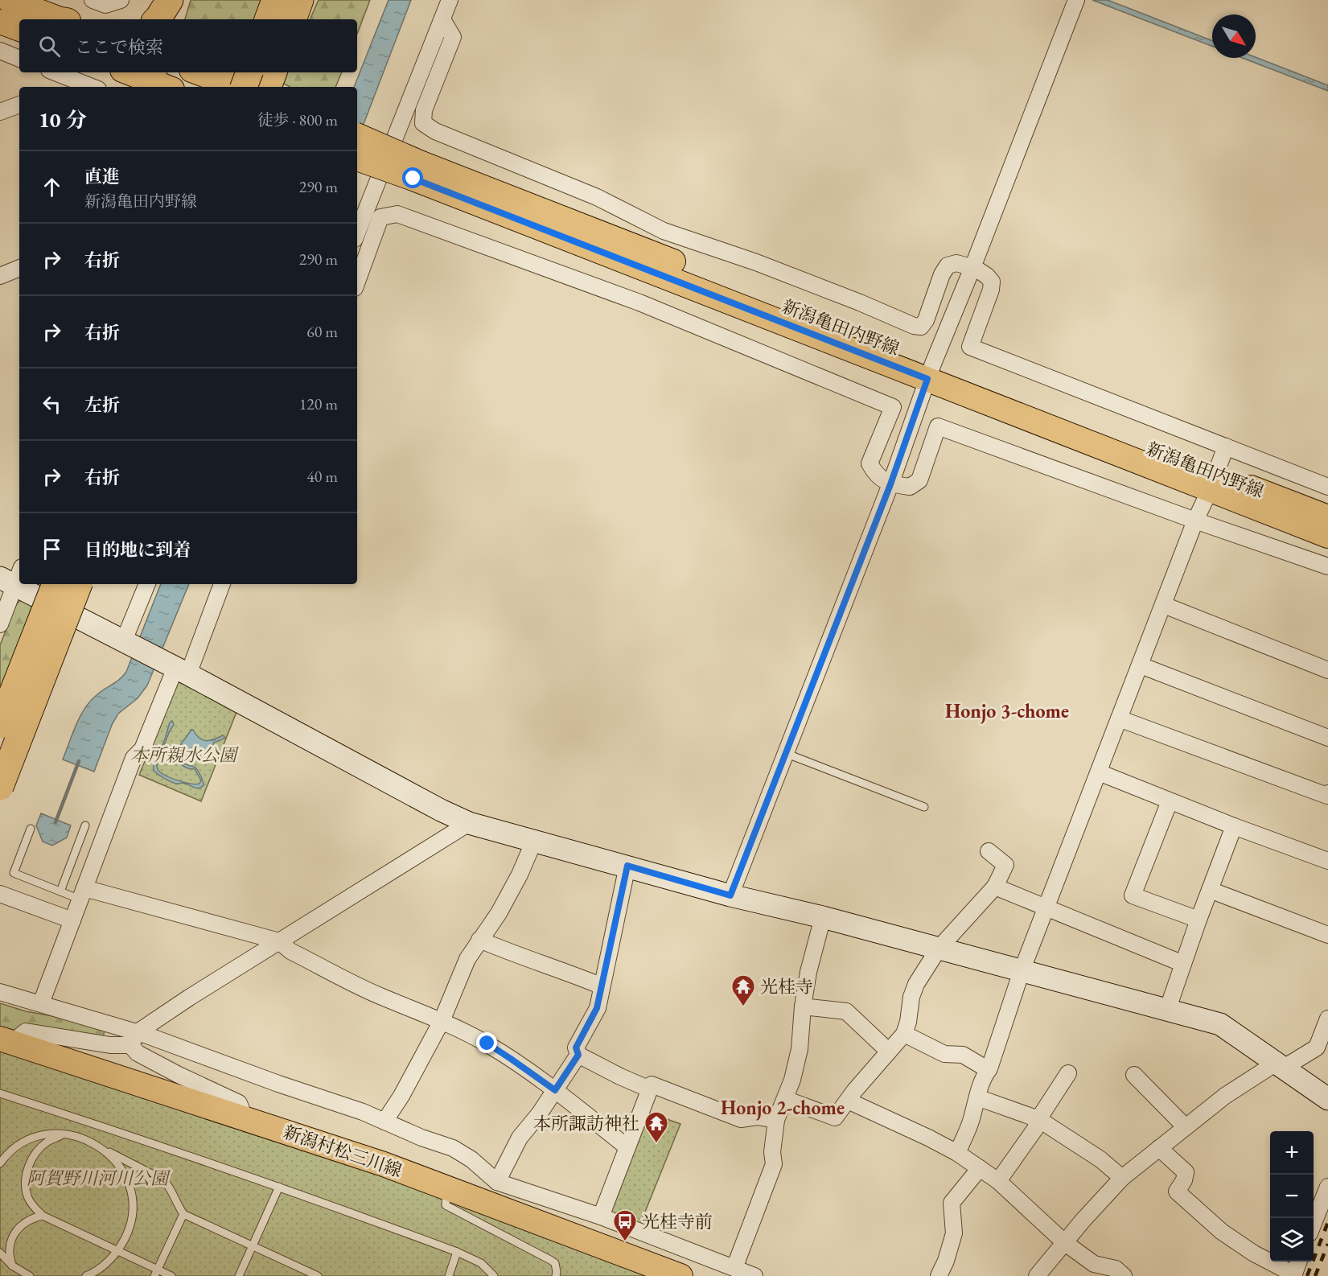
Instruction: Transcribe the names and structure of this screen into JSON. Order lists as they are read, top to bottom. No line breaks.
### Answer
{"streets":{"main road":["新潟亀田内野線","新潟村松三川線"]},"districts":["Honjo 3-chome","Honjo 2-chome"],"parks":["本所親水公園","阿賀野川河川公園"],"places":{"temple":["光桂寺","本所諏訪神社"],"bus stop":["光桂寺前"]},"north":"bottom right","page":{"search":"ここで検索","heading":["10 分","徒歩 · 800 m"],"list":[["直進","新潟亀田内野線","290 m"],["右折","290 m"],["右折","60 m"],["左折","120 m"],["右折","40 m"],"目的地に到着"],"map_buttons":["+","−"]}}
